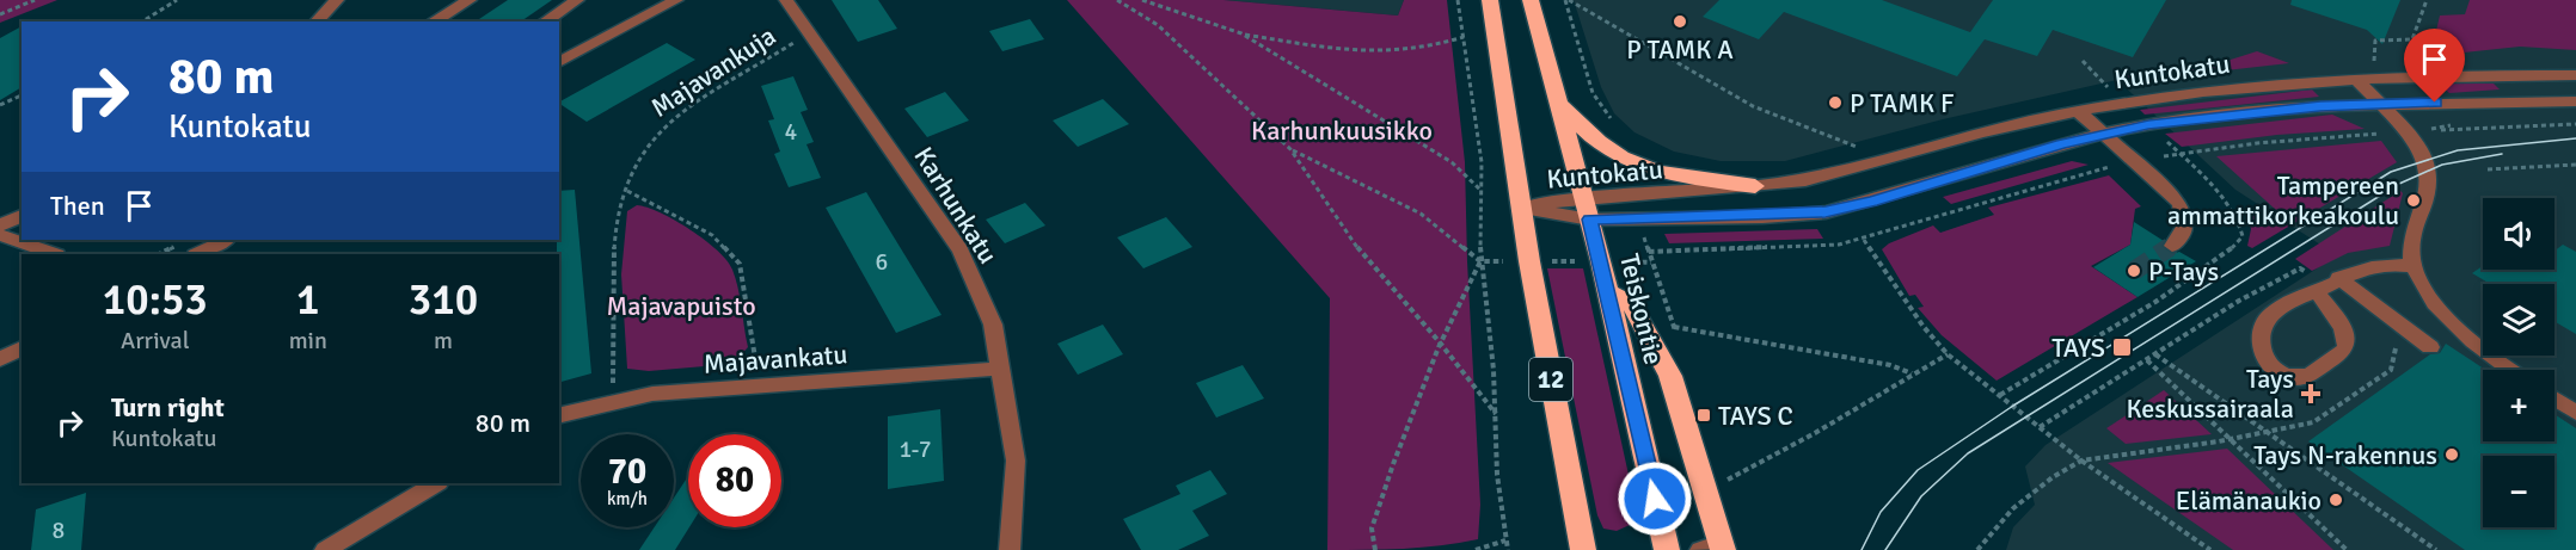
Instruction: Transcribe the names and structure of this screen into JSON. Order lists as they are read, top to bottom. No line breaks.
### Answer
{"streets":{"highway":["Teiskontie","12"],"street":["Kuntokatu","Karhunkatu","Majavankatu"],"path":["Majavankuja"]},"crossings":[["Majavankuja","Karhunkatu"],["Majavankuja","Majavankatu"],["Kuntokatu","Teiskontie"],["Kuntokatu","12"],["Karhunkatu","Majavankatu"]],"parks":["Karhunkuusikko","Majavapuisto"],"places":{"other":["P TAMK A","P TAMK F","Tampereen ammattikorkeakoulu","P-Tays","Tays N-rakennus","Elämänaukio"],"transit":["TAYS","TAYS C"],"health":["Tays Keskussairaala"]},"house_numbers":["4","6","1-7","8"],"page":{"turn":["80 m","Kuntokatu"],"then":"Then","map_buttons":["+","−"],"eta":["10:53","Arrival","1","min","310","m"],"list":[{"name":"Turn right","note":"Kuntokatu","value":"80 m"}],"speed":"70 km/h","limit":"80"}}
